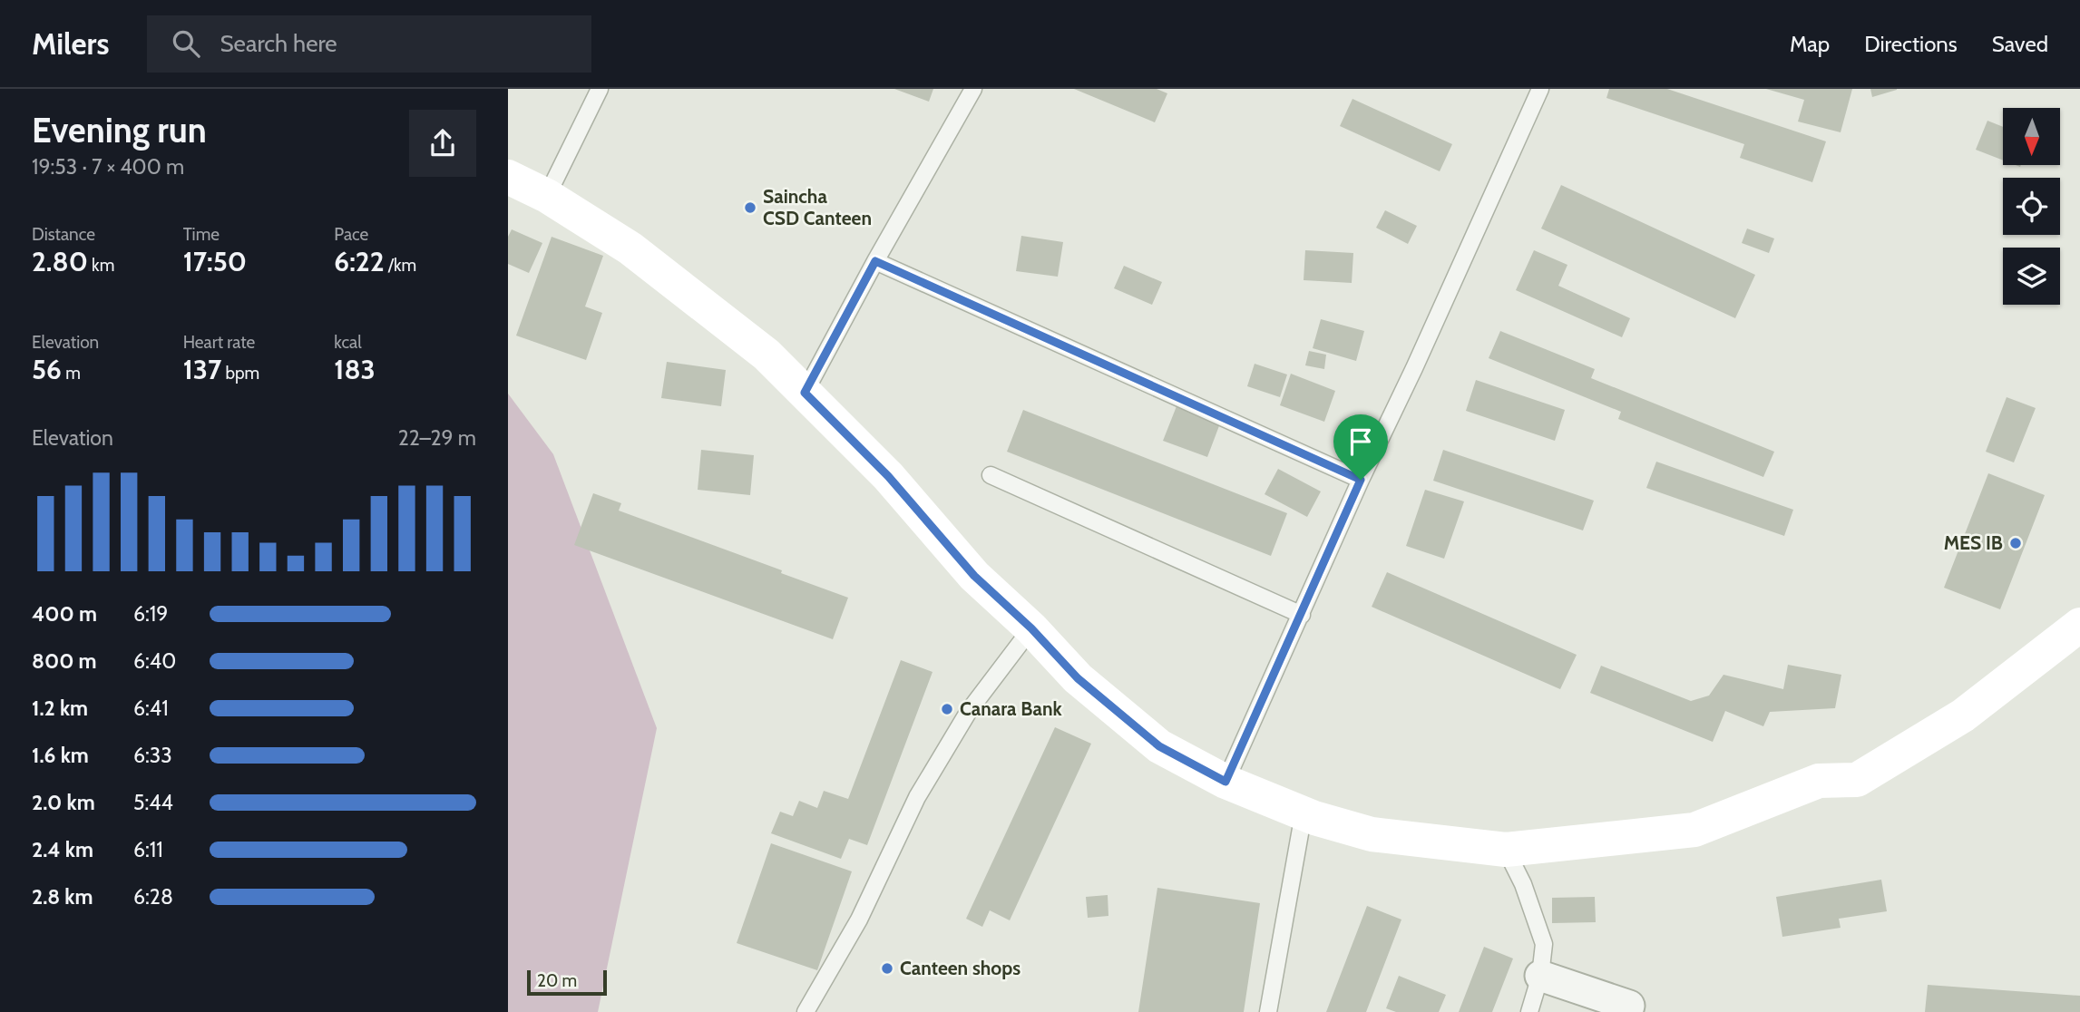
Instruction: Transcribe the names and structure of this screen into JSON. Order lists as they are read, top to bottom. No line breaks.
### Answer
{"places":["Saincha CSD Canteen","MES IB","Canara Bank","Canteen shops"],"scale_bar":"20 m","north":"bottom","page":{"header":"Milers","search":"Search here","nav":["Map","Directions","Saved"],"heading":["Evening run","19:53 · 7 × 400 m"],"stats":[["Distance","2.80 km"],["Time","17:50"],["Pace","6:22 /km"],["Elevation","56 m"],["Heart rate","137 bpm"],["kcal","183"]],"chart":["Elevation","22–29 m"],"list":[{"name":"400 m","note":"6:19"},{"name":"800 m","note":"6:40"},{"name":"1.2 km","note":"6:41"},{"name":"1.6 km","note":"6:33"},{"name":"2.0 km","note":"5:44"},{"name":"2.4 km","note":"6:11"},{"name":"2.8 km","note":"6:28"}],"scale":"20 m"}}
